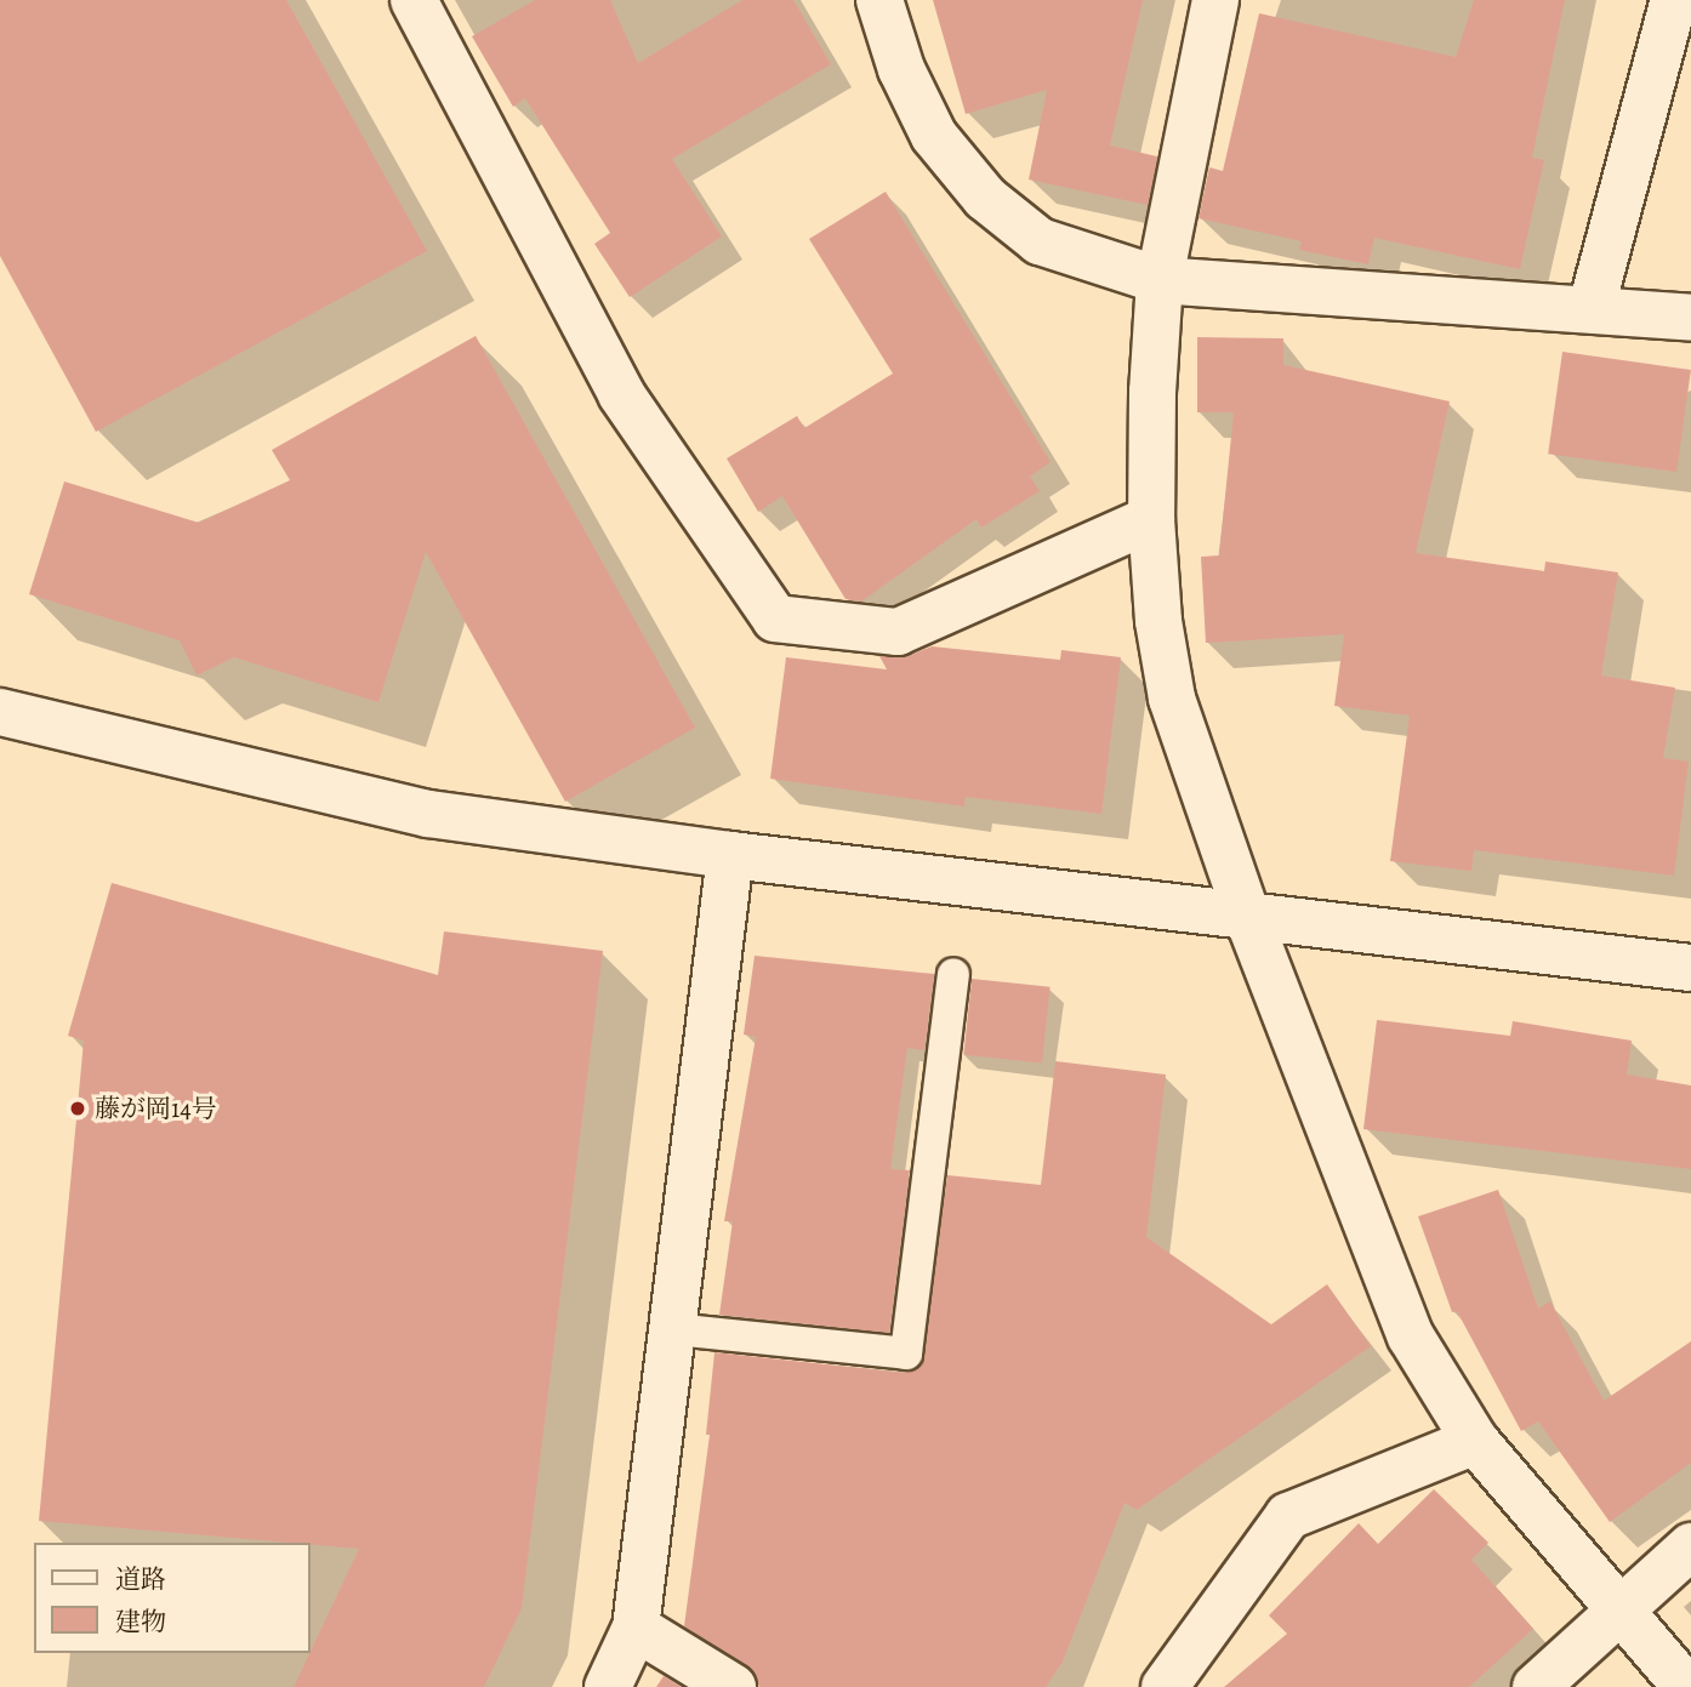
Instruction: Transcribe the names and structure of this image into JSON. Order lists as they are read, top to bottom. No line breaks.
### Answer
{"places":["藤が岡14号"],"legend":["道路","建物"]}
